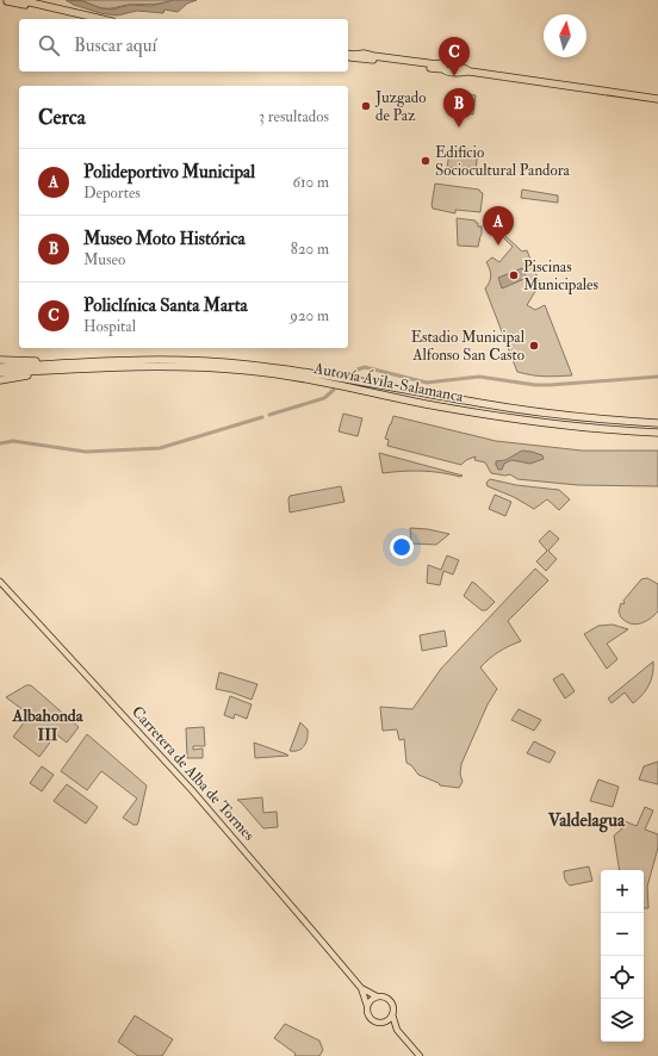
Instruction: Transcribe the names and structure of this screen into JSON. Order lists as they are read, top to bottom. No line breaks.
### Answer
{"streets":{"highway":["Autovía Ávila-Salamanca"],"main road":["Carretera de Alba de Tormes"]},"districts":["Albahonda III","Valdelagua"],"places":["Juzgado de Paz","Edificio Sociocultural Pandora","Piscinas Municipales","Estadio Municipal Alfonso San Casto"],"north":"top","page":{"search":"Buscar aquí","pins":["C","B","A"],"heading":["Cerca","3 resultados"],"list":[{"mark":"A","name":"Polideportivo Municipal","note":"Deportes","value":"610 m"},{"mark":"B","name":"Museo Moto Histórica","note":"Museo","value":"820 m"},{"mark":"C","name":"Policlínica Santa Marta","note":"Hospital","value":"920 m"}],"map_buttons":["+","−"]}}
